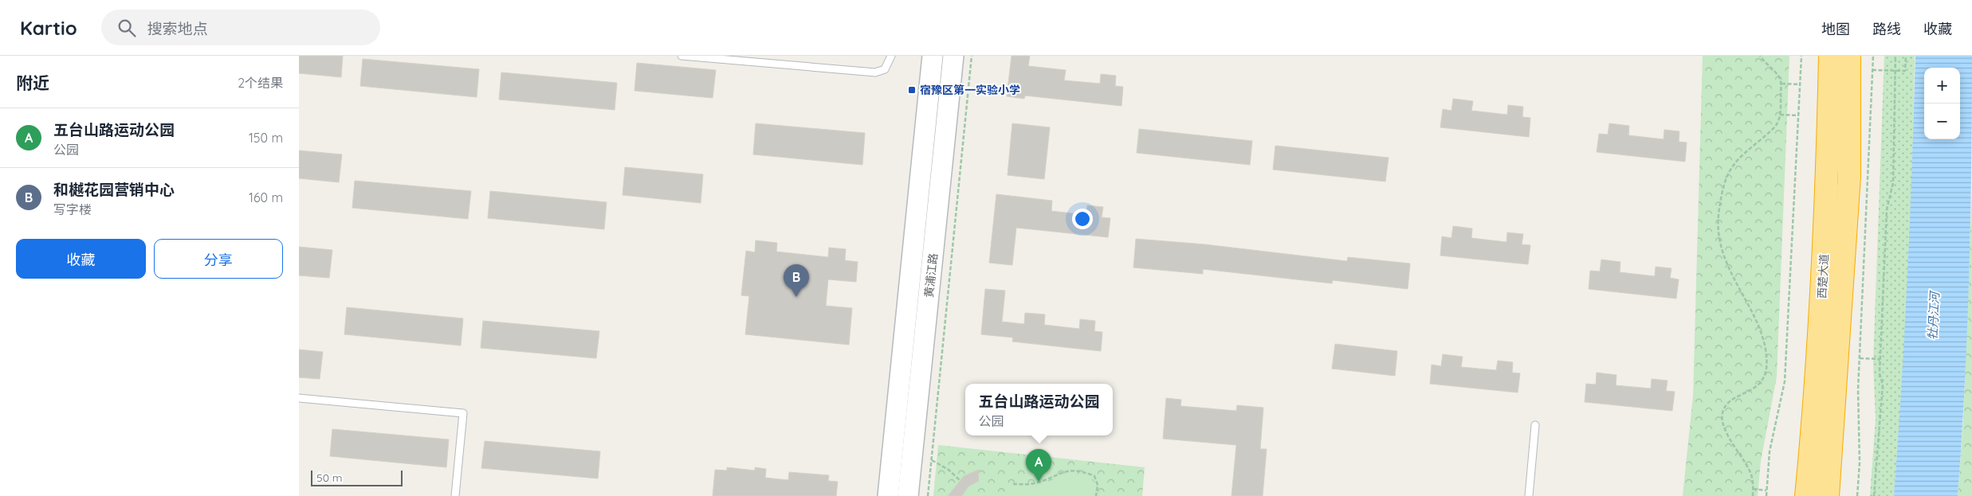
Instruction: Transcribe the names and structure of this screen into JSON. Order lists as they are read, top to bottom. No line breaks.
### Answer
{"streets":{"highway":["西楚大道"],"street":["黄浦江路"]},"water":["牡丹江河"],"places":{"transit":["宿豫区第一实验小学"]},"scale_bar":"50 m","page":{"header":"Kartio","search":"搜索地点","nav":["地图","路线","收藏"],"heading":["附近","2个结果"],"map_buttons":["+","−"],"list":[{"mark":"A","name":"五台山路运动公园","note":"公园","value":"150 m"},{"mark":"B","name":"和樾花园营销中心","note":"写字楼","value":"160 m"}],"buttons":["收藏","分享"],"pins":["B","A"],"popup":["五台山路运动公园","公园"],"scale":"50 m"}}
